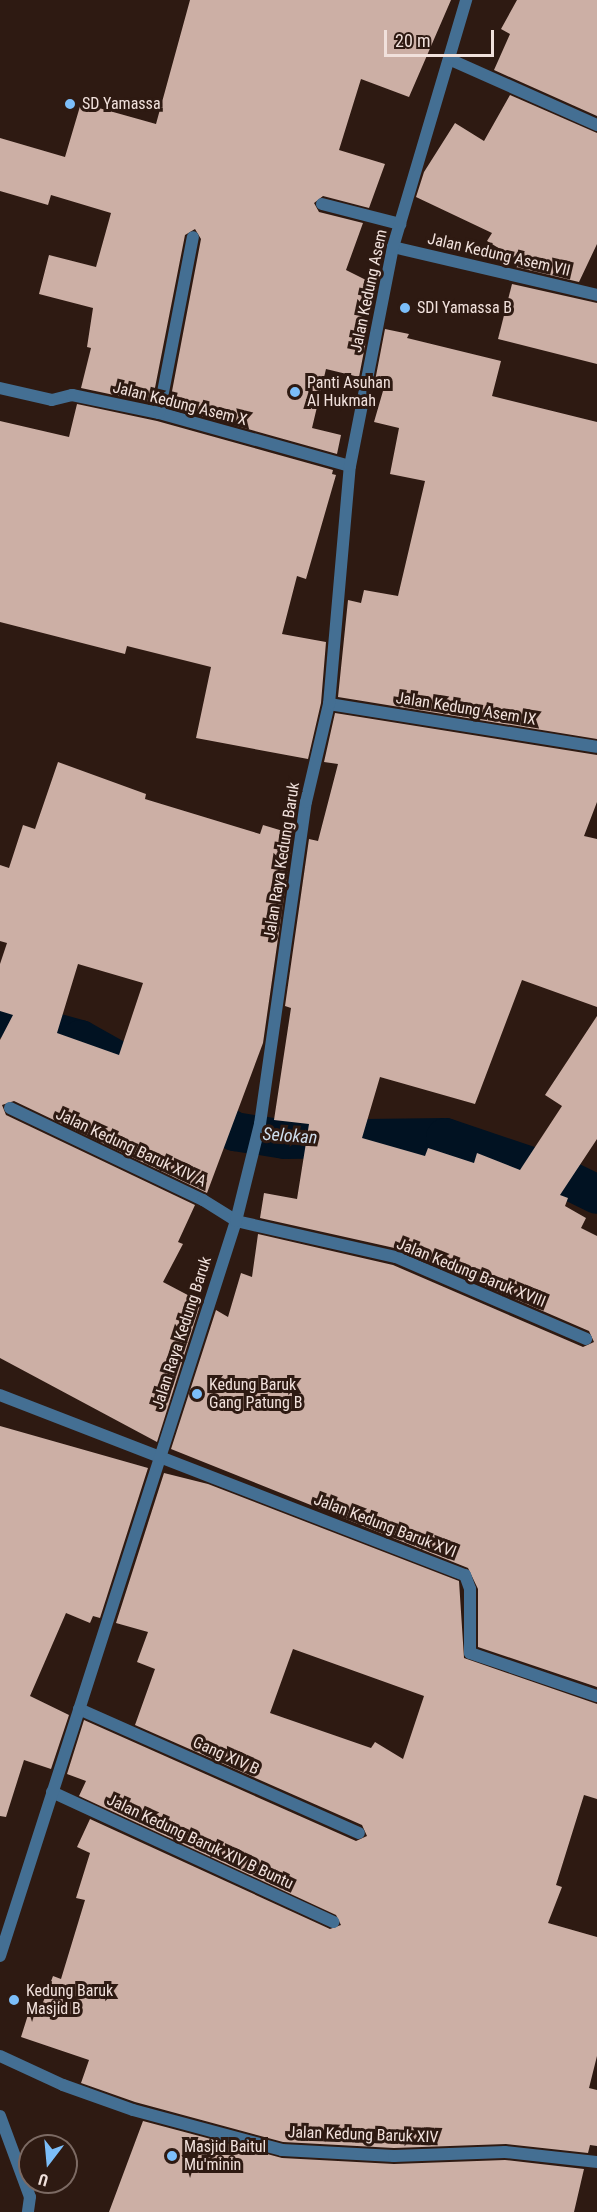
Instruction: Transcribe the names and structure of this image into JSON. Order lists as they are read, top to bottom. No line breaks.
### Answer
{"streets":{"street":["Jalan Kedung Asem VII","Jalan Kedung Asem","Jalan Kedung Asem X","Jalan Kedung Asem IX","Jalan Raya Kedung Baruk","Jalan Kedung Baruk XIV A","Jalan Kedung Baruk XVIII","Jalan Kedung Baruk XVI","Gang XIV B","Jalan Kedung Baruk XIV B Buntu","Jalan Kedung Baruk XIV"]},"crossings":[["Jalan Kedung Asem VII","Jalan Kedung Asem"],["Jalan Kedung Asem","Jalan Kedung Asem X"],["Jalan Kedung Asem","Jalan Kedung Asem IX"],["Jalan Kedung Asem","Jalan Raya Kedung Baruk"],["Jalan Kedung Asem IX","Jalan Raya Kedung Baruk"],["Jalan Raya Kedung Baruk","Jalan Kedung Baruk XIV A"],["Jalan Raya Kedung Baruk","Jalan Kedung Baruk XVIII"],["Jalan Raya Kedung Baruk","Jalan Kedung Baruk XVI"],["Jalan Raya Kedung Baruk","Gang XIV B"],["Jalan Raya Kedung Baruk","Jalan Kedung Baruk XIV B Buntu"],["Jalan Kedung Baruk XIV A","Jalan Kedung Baruk XVIII"]],"water":["Selokan"],"places":["SD Yamassa","SDI Yamassa B","Panti Asuhan Al Hukmah","Kedung Baruk Gang Patung B","Kedung Baruk Masjid B","Masjid Baitul Mu'minin"],"scale_bar":"20 m","north":"bottom"}
